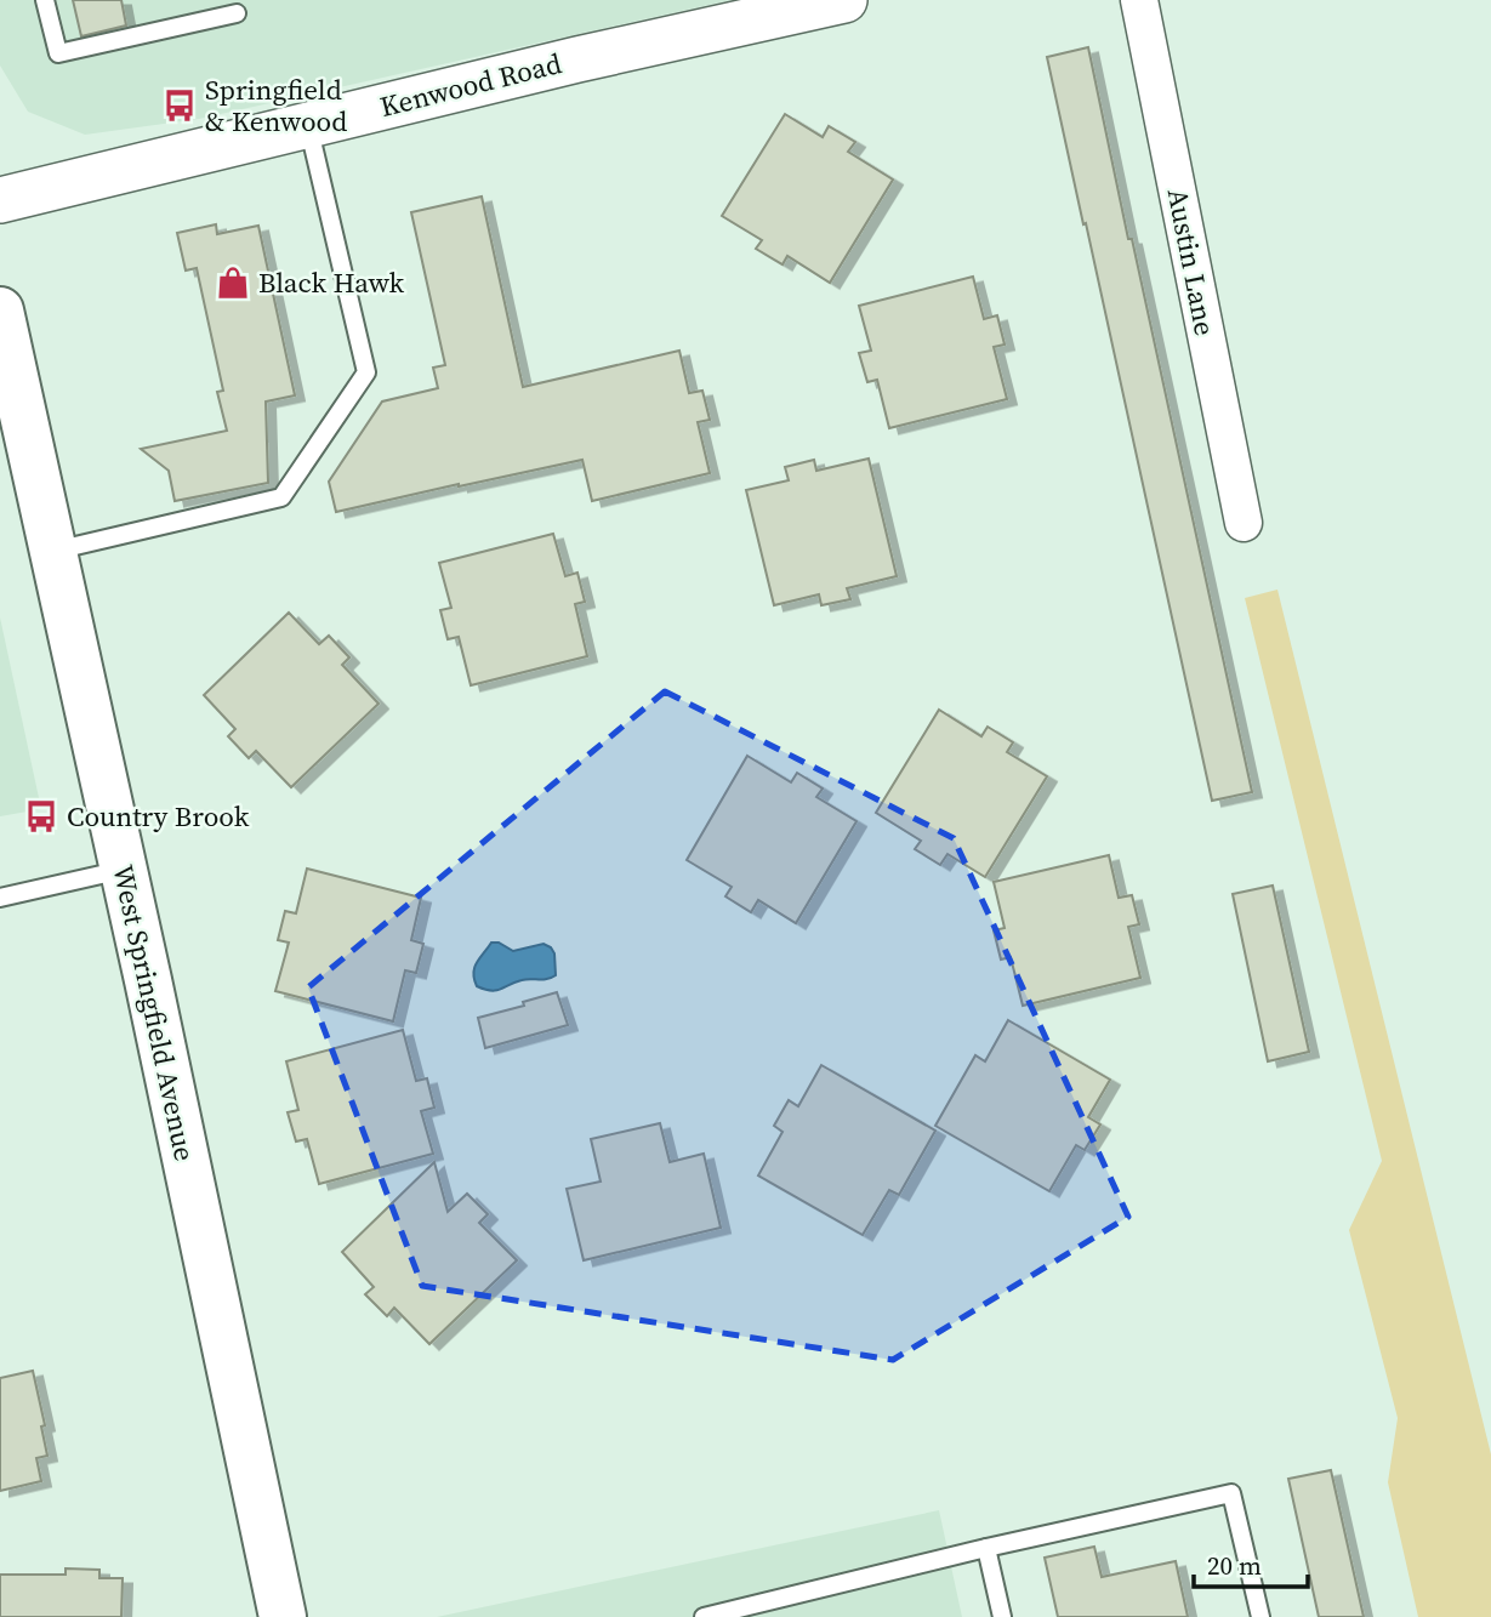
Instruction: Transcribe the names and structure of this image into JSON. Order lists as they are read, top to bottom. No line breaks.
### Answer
{"streets":{"main road":["West Springfield Avenue"],"street":["Kenwood Road","Austin Lane"]},"places":{"bus stop":["Springfield & Kenwood","Country Brook"],"shop":["Black Hawk"]},"scale_bar":"20 m"}
